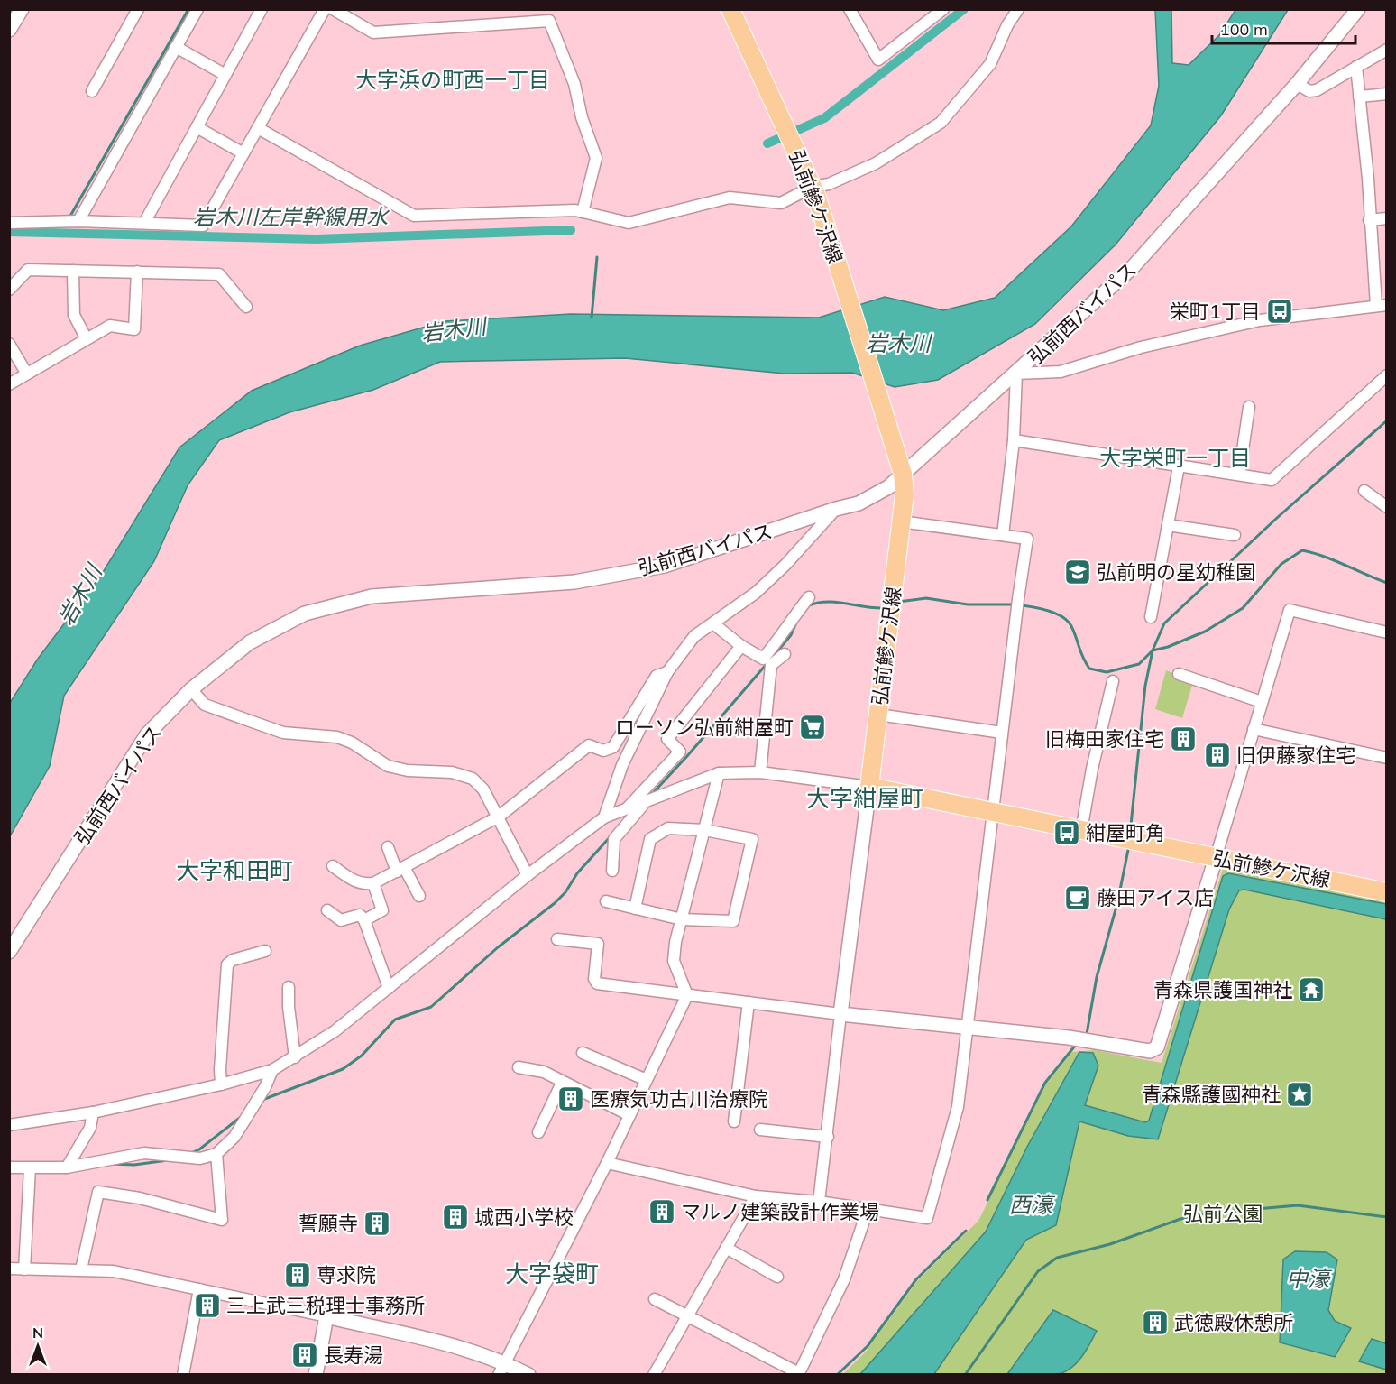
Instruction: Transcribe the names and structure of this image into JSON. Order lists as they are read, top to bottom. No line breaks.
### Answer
{"streets":{"main road":["弘前鰺ケ沢線"],"street":["弘前西バイパス"]},"crossings":[["弘前鰺ケ沢線","弘前西バイパス"]],"districts":["大字浜の町西一丁目","大字栄町一丁目","大字紺屋町","大字和田町","大字袋町"],"water":["岩木川左岸幹線用水","岩木川","西濠","中濠"],"parks":["弘前公園"],"places":{"bus stop":["栄町1丁目","紺屋町角"],"school or university":["弘前明の星幼稚園"],"supermarket":["ローソン弘前紺屋町"],"building":["旧梅田家住宅","旧伊藤家住宅","医療気功古川治療院","マルノ建築設計作業場","城西小学校","誓願寺","専求院","三上武三税理士事務所","武徳殿休憩所","長寿湯"],"cafe":["藤田アイス店"],"temple":["青森県護国神社"],"place":["青森縣護國神社"]},"scale_bar":"100 m","north":"top"}
